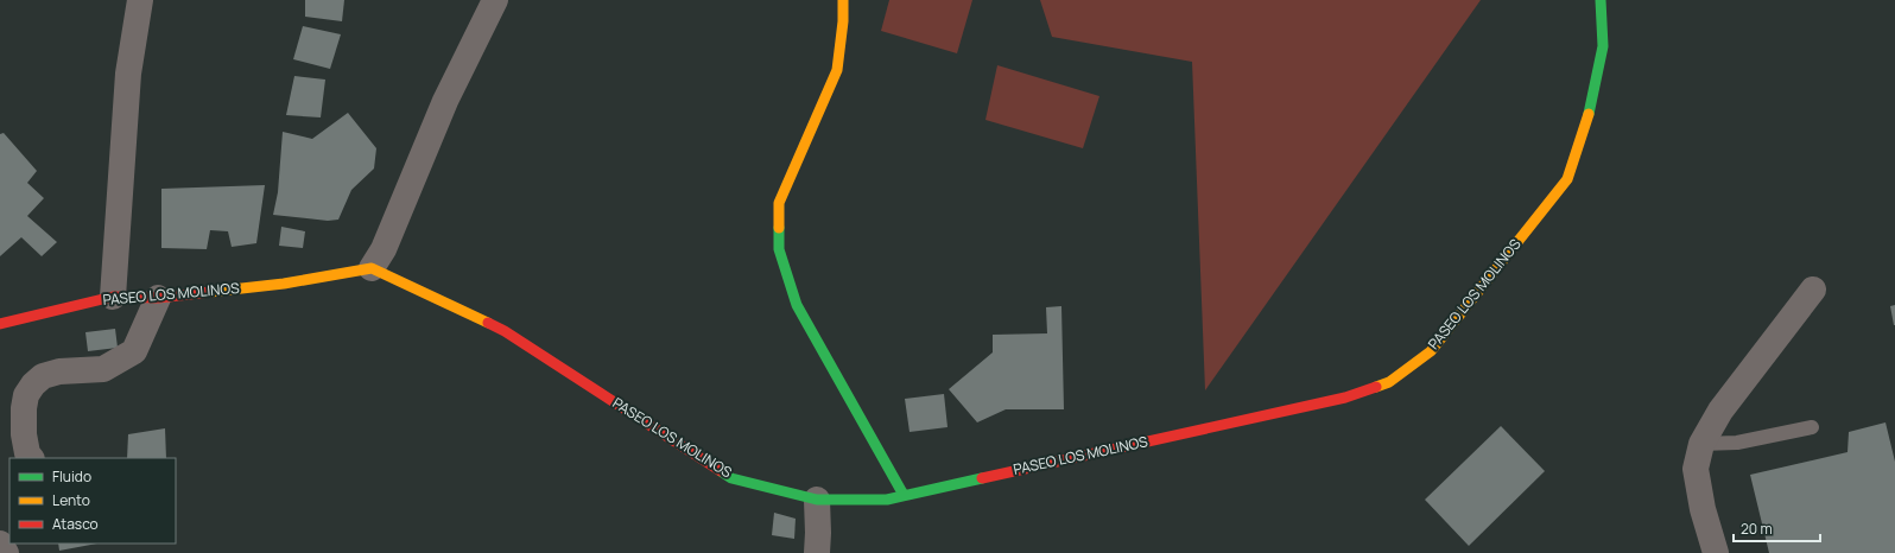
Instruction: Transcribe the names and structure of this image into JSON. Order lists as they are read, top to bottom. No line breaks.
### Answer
{"streets":{"street":["PASEO LOS MOLINOS"]},"legend":["Fluido","Lento","Atasco"],"scale_bar":"20 m"}
